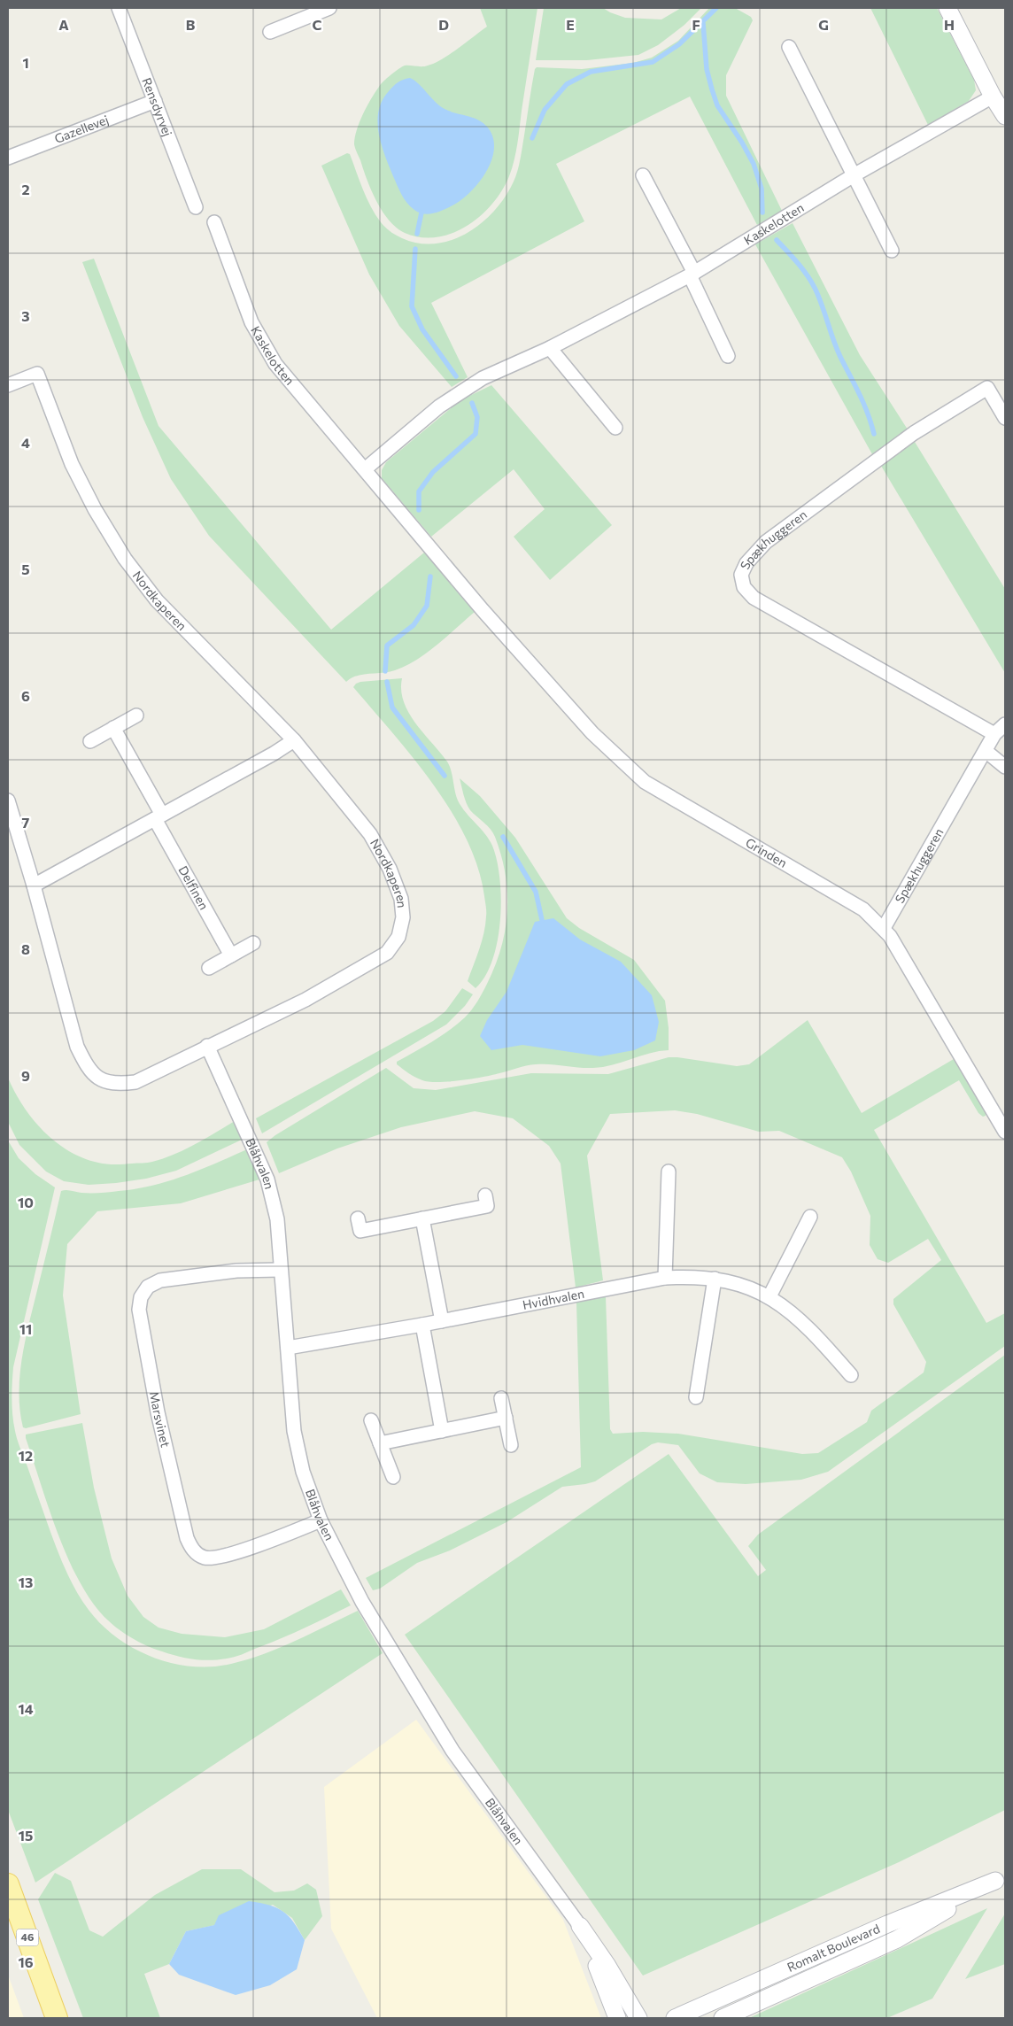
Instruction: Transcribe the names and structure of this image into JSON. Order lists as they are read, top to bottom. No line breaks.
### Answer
{"streets":{"main road":["46"],"street":["Rensdyrvej","Gazellevej","Kaskelotten","Spækhuggeren","Nordkaperen","Grinden","Delfinen","Blåhvalen","Hvidhvalen","Marsvinet","Romalt Boulevard"]},"crossings":[["Rensdyrvej","Gazellevej"],["Kaskelotten","Grinden"],["Spækhuggeren","Grinden"],["Nordkaperen","Blåhvalen"],["Blåhvalen","Hvidhvalen"],["Blåhvalen","Marsvinet"]],"grid":{"columns":["A","B","C","D","E","F","G","H"],"rows":["1","2","3","4","5","6","7","8","9","10","11","12","13","14","15","16"]}}
